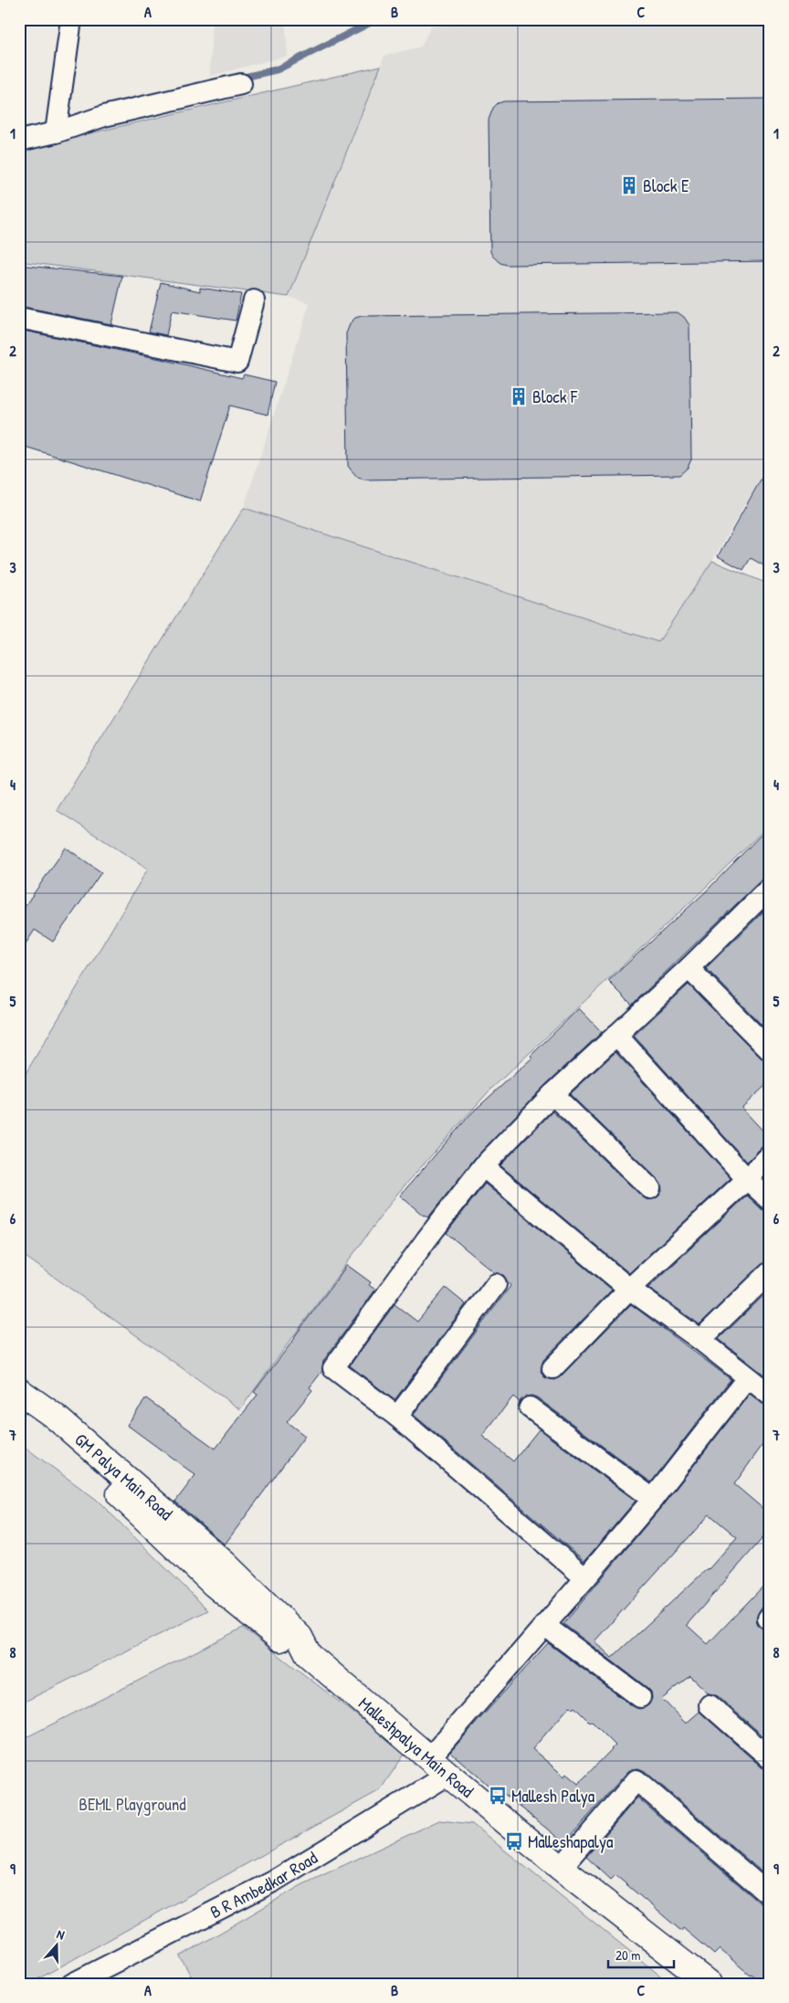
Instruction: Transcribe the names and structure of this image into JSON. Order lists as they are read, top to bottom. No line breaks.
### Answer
{"streets":{"main road":["GM Palya Main Road","Malleshpalya Main Road"],"street":["B R Ambedkar Road"]},"crossings":[["GM Palya Main Road","Malleshpalya Main Road"],["Malleshpalya Main Road","B R Ambedkar Road"]],"parks":["BEML Playground"],"places":{"building":["Block E","Block F"],"bus stop":["Mallesh Palya","Malleshapalya"]},"scale_bar":"20 m","north":"top","grid":{"columns":["A","B","C"],"rows":["1","2","3","4","5","6","7","8","9"]}}
